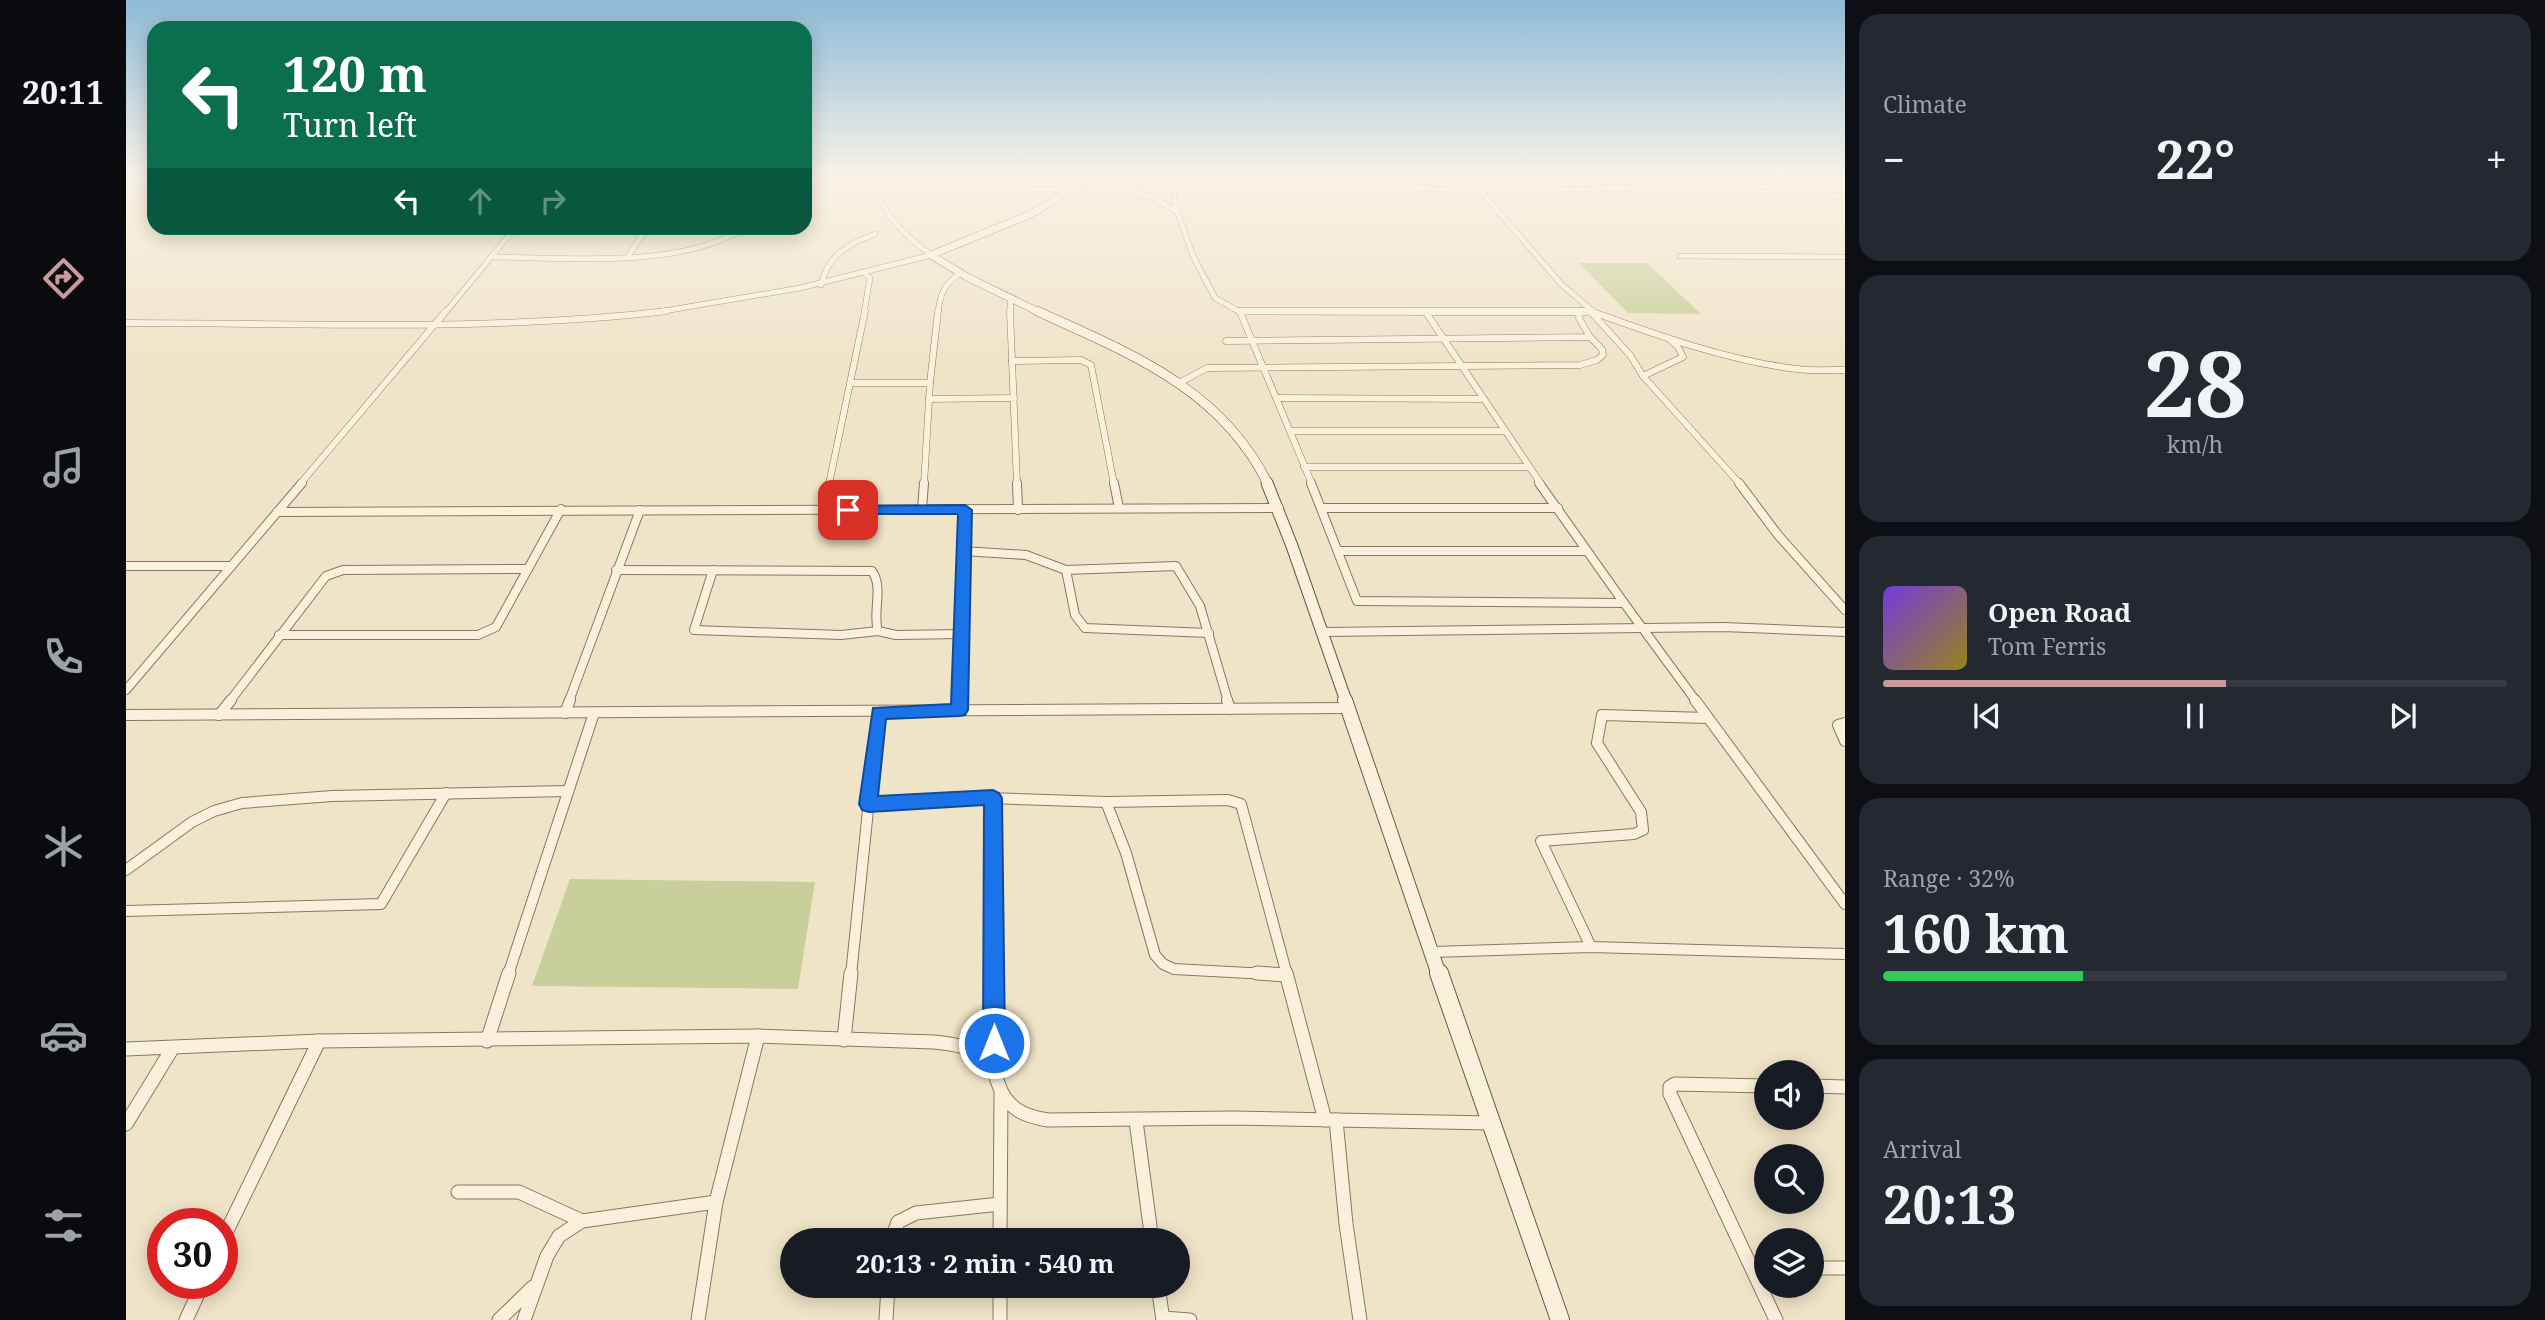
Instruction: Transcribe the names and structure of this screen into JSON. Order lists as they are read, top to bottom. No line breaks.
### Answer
{"page":{"tabs":"20:11","tile":["Climate",["28","km/h"],["Range · 32%","160 km"],["Arrival","20:13"]],"turn":["120 m","Turn left"],"heat":["−","22°","+"],"song":["Open Road","Tom Ferris"],"limit":"30","trip":"20:13 · 2 min · 540 m"}}
